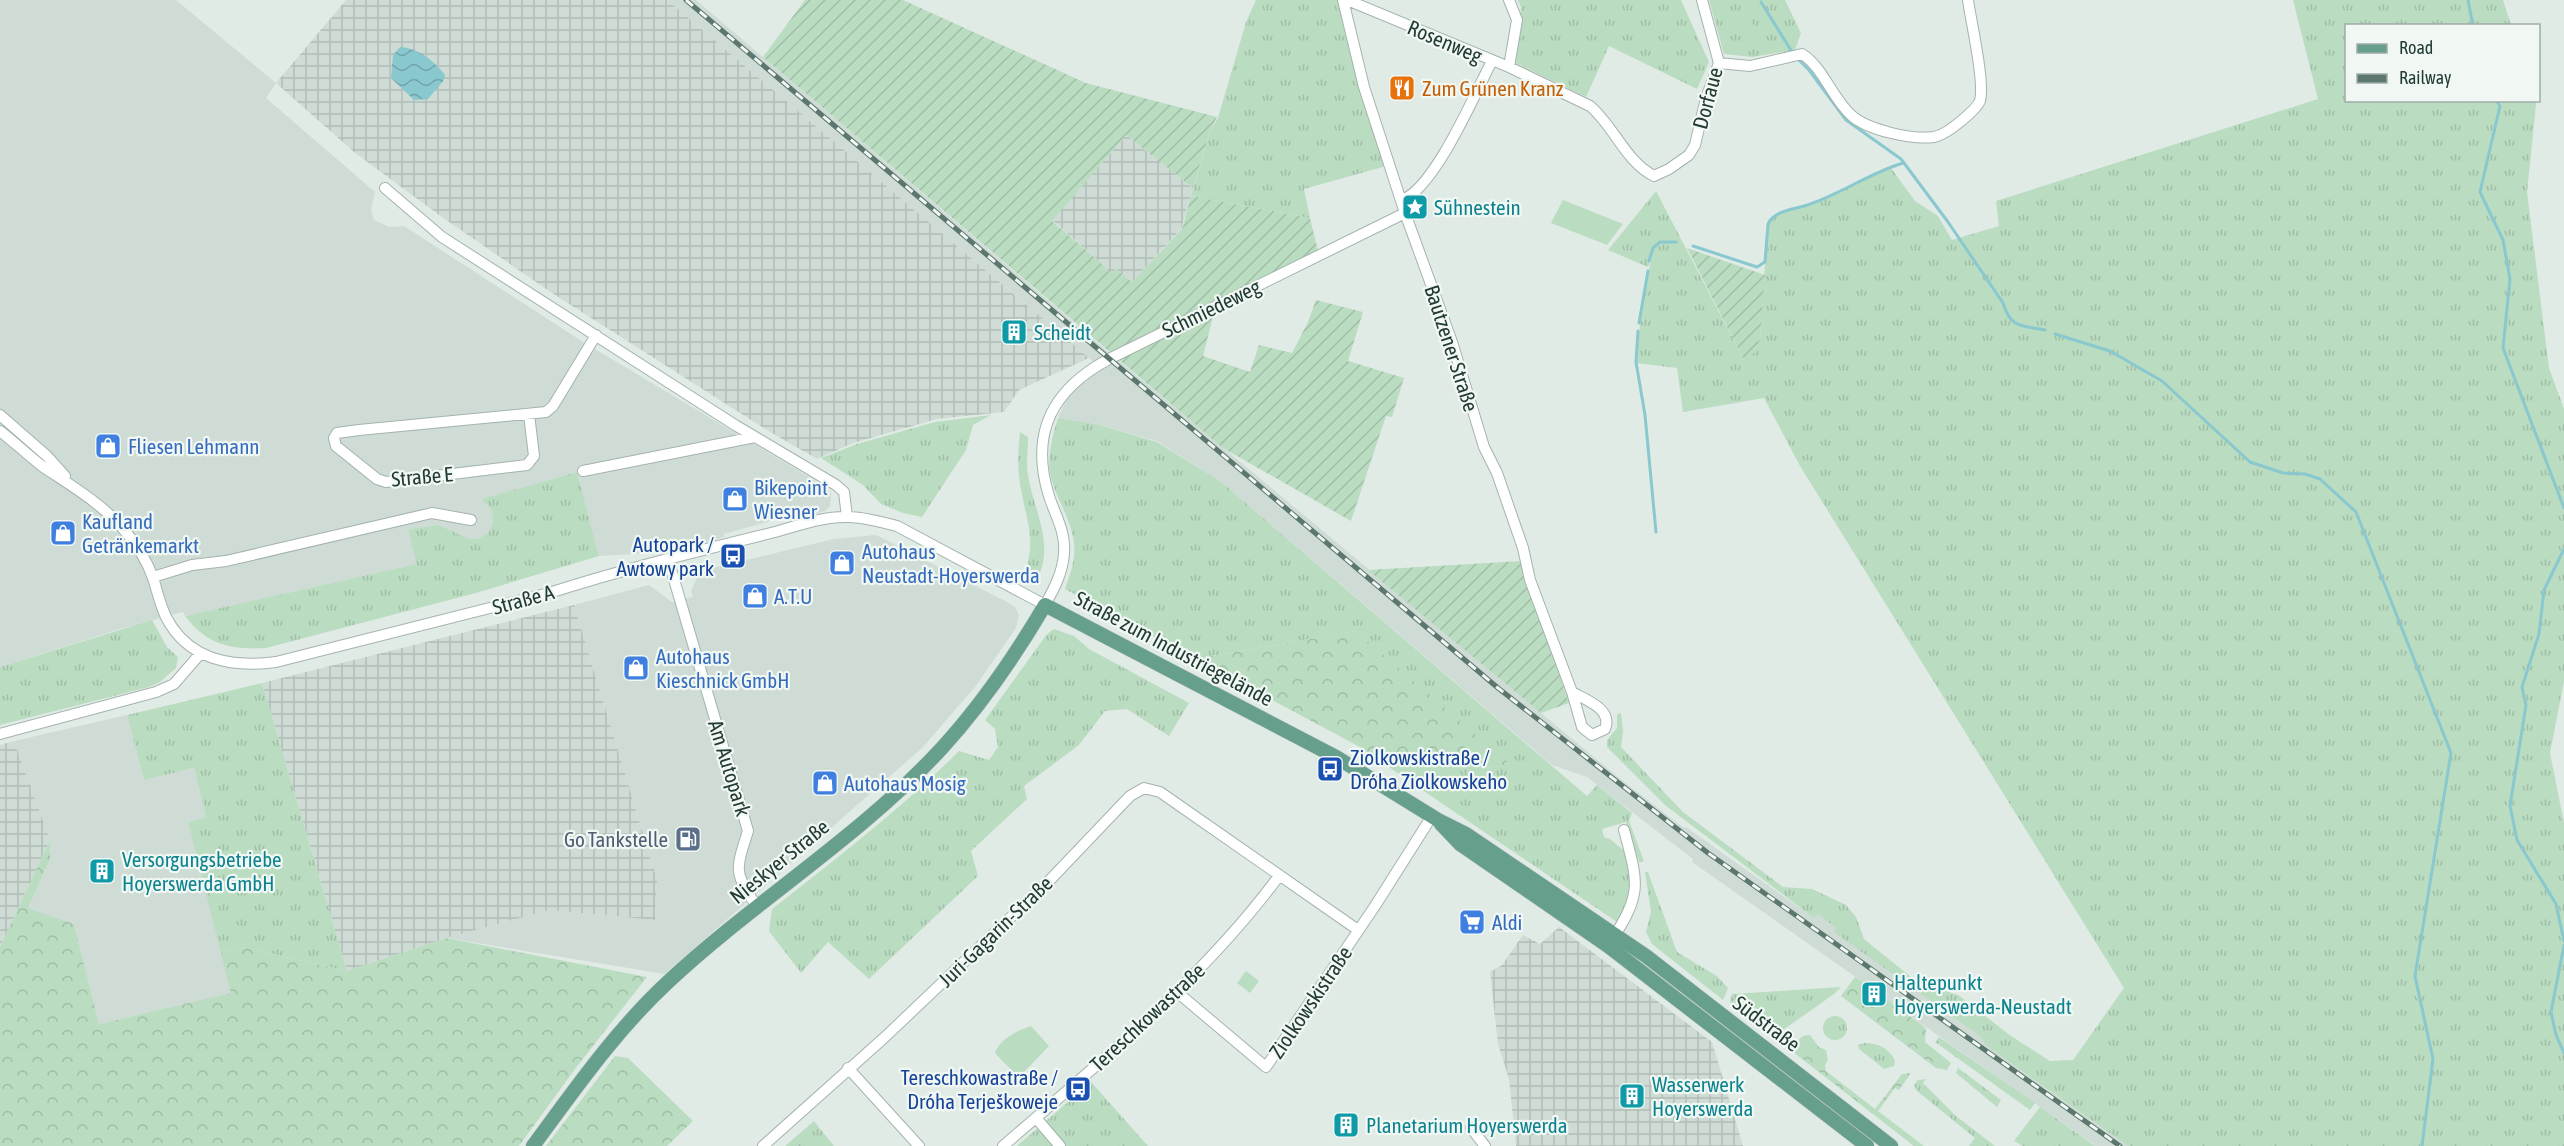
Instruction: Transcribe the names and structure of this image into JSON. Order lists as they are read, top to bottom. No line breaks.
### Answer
{"streets":{"main road":["Straße zum Industriegelände","Nieskyer Straße","Südstraße"],"street":["Rosenweg","Dorfaue","Schmiedeweg","Bautzener Straße","Straße E","Straße A","Am Autopark","Juri-Gagarin-Straße","Ziolkowskistraße","Tereschkowastraße"]},"crossings":[["Rosenweg","Dorfaue"],["Schmiedeweg","Bautzener Straße"],["Schmiedeweg","Straße zum Industriegelände"],["Straße A","Straße zum Industriegelände"],["Straße A","Am Autopark"],["Straße A","Nieskyer Straße"],["Straße zum Industriegelände","Nieskyer Straße"],["Straße zum Industriegelände","Ziolkowskistraße"],["Straße zum Industriegelände","Südstraße"],["Am Autopark","Nieskyer Straße"],["Juri-Gagarin-Straße","Ziolkowskistraße"],["Ziolkowskistraße","Tereschkowastraße"]],"places":{"restaurant":["Zum Grünen Kranz"],"place":["Sühnestein"],"building":["Scheidt","Versorgungsbetriebe Hoyerswerda GmbH","Haltepunkt Hoyerswerda-Neustadt","Wasserwerk Hoyerswerda","Planetarium Hoyerswerda"],"shop":["Fliesen Lehmann","Bikepoint Wiesner","Kaufland Getränkemarkt","Autohaus Neustadt-Hoyerswerda","A.T.U","Autohaus Kieschnick GmbH","Autohaus Mosig"],"bus stop":["Autopark / Awtowy park","Ziolkowskistraße / Dróha Ziolkowskeho","Tereschkowastraße / Dróha Terješkoweje"],"fuel station":["Go Tankstelle"],"supermarket":["Aldi"]},"legend":["Road","Railway"]}
